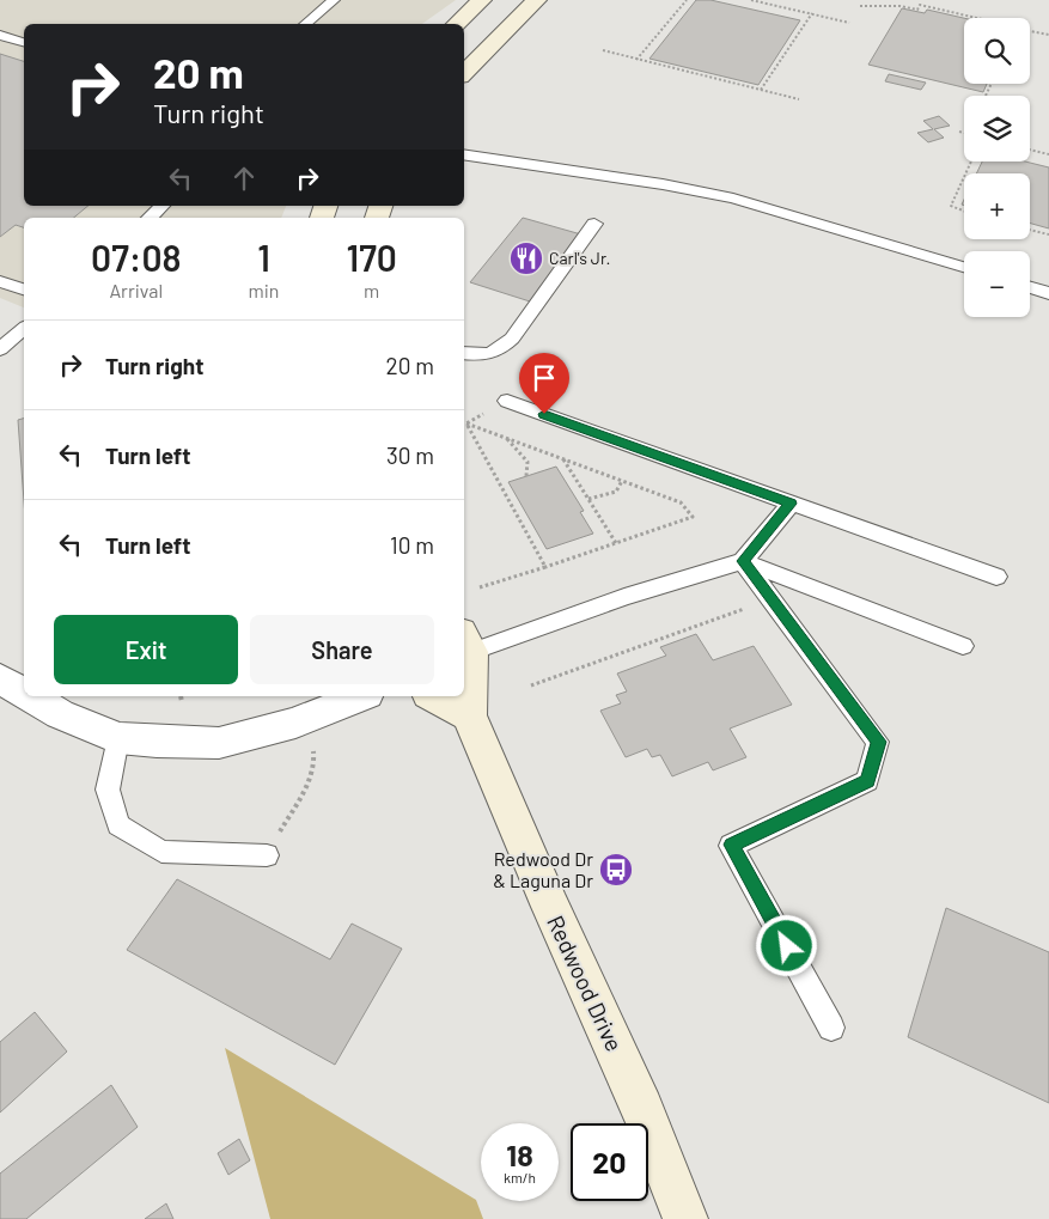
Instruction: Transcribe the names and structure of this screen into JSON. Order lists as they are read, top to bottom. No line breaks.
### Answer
{"streets":{"main road":["Redwood Drive"]},"places":{"restaurant":["Carl's Jr."],"bus stop":["Redwood Dr & Laguna Dr"]},"page":{"map_buttons":["+","−"],"turn":["20 m","Turn right"],"eta":["07:08","Arrival","1","min","170","m"],"list":[{"name":"Turn right","value":"20 m"},{"name":"Turn left","value":"30 m"},{"name":"Turn left","value":"10 m"}],"buttons":["Exit","Share"],"speed":"18 km/h","limit":"20"}}
